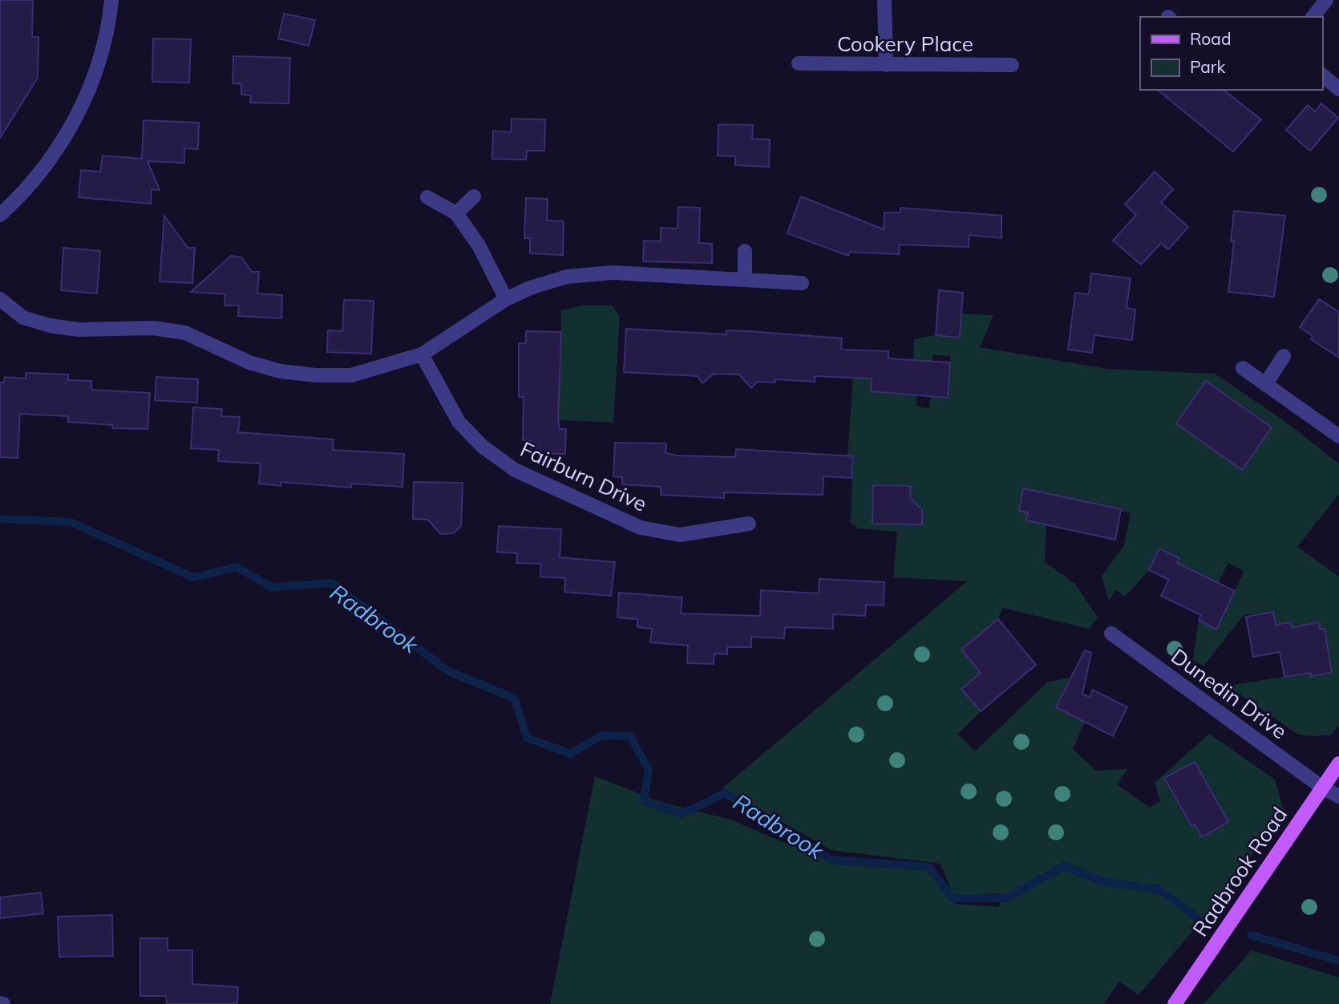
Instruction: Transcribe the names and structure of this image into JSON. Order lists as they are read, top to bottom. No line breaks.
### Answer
{"streets":{"main road":["Radbrook Road"],"street":["Cookery Place","Fairburn Drive","Dunedin Drive"]},"crossings":[["Dunedin Drive","Radbrook Road"]],"water":["Radbrook"],"legend":["Road","Park"]}
